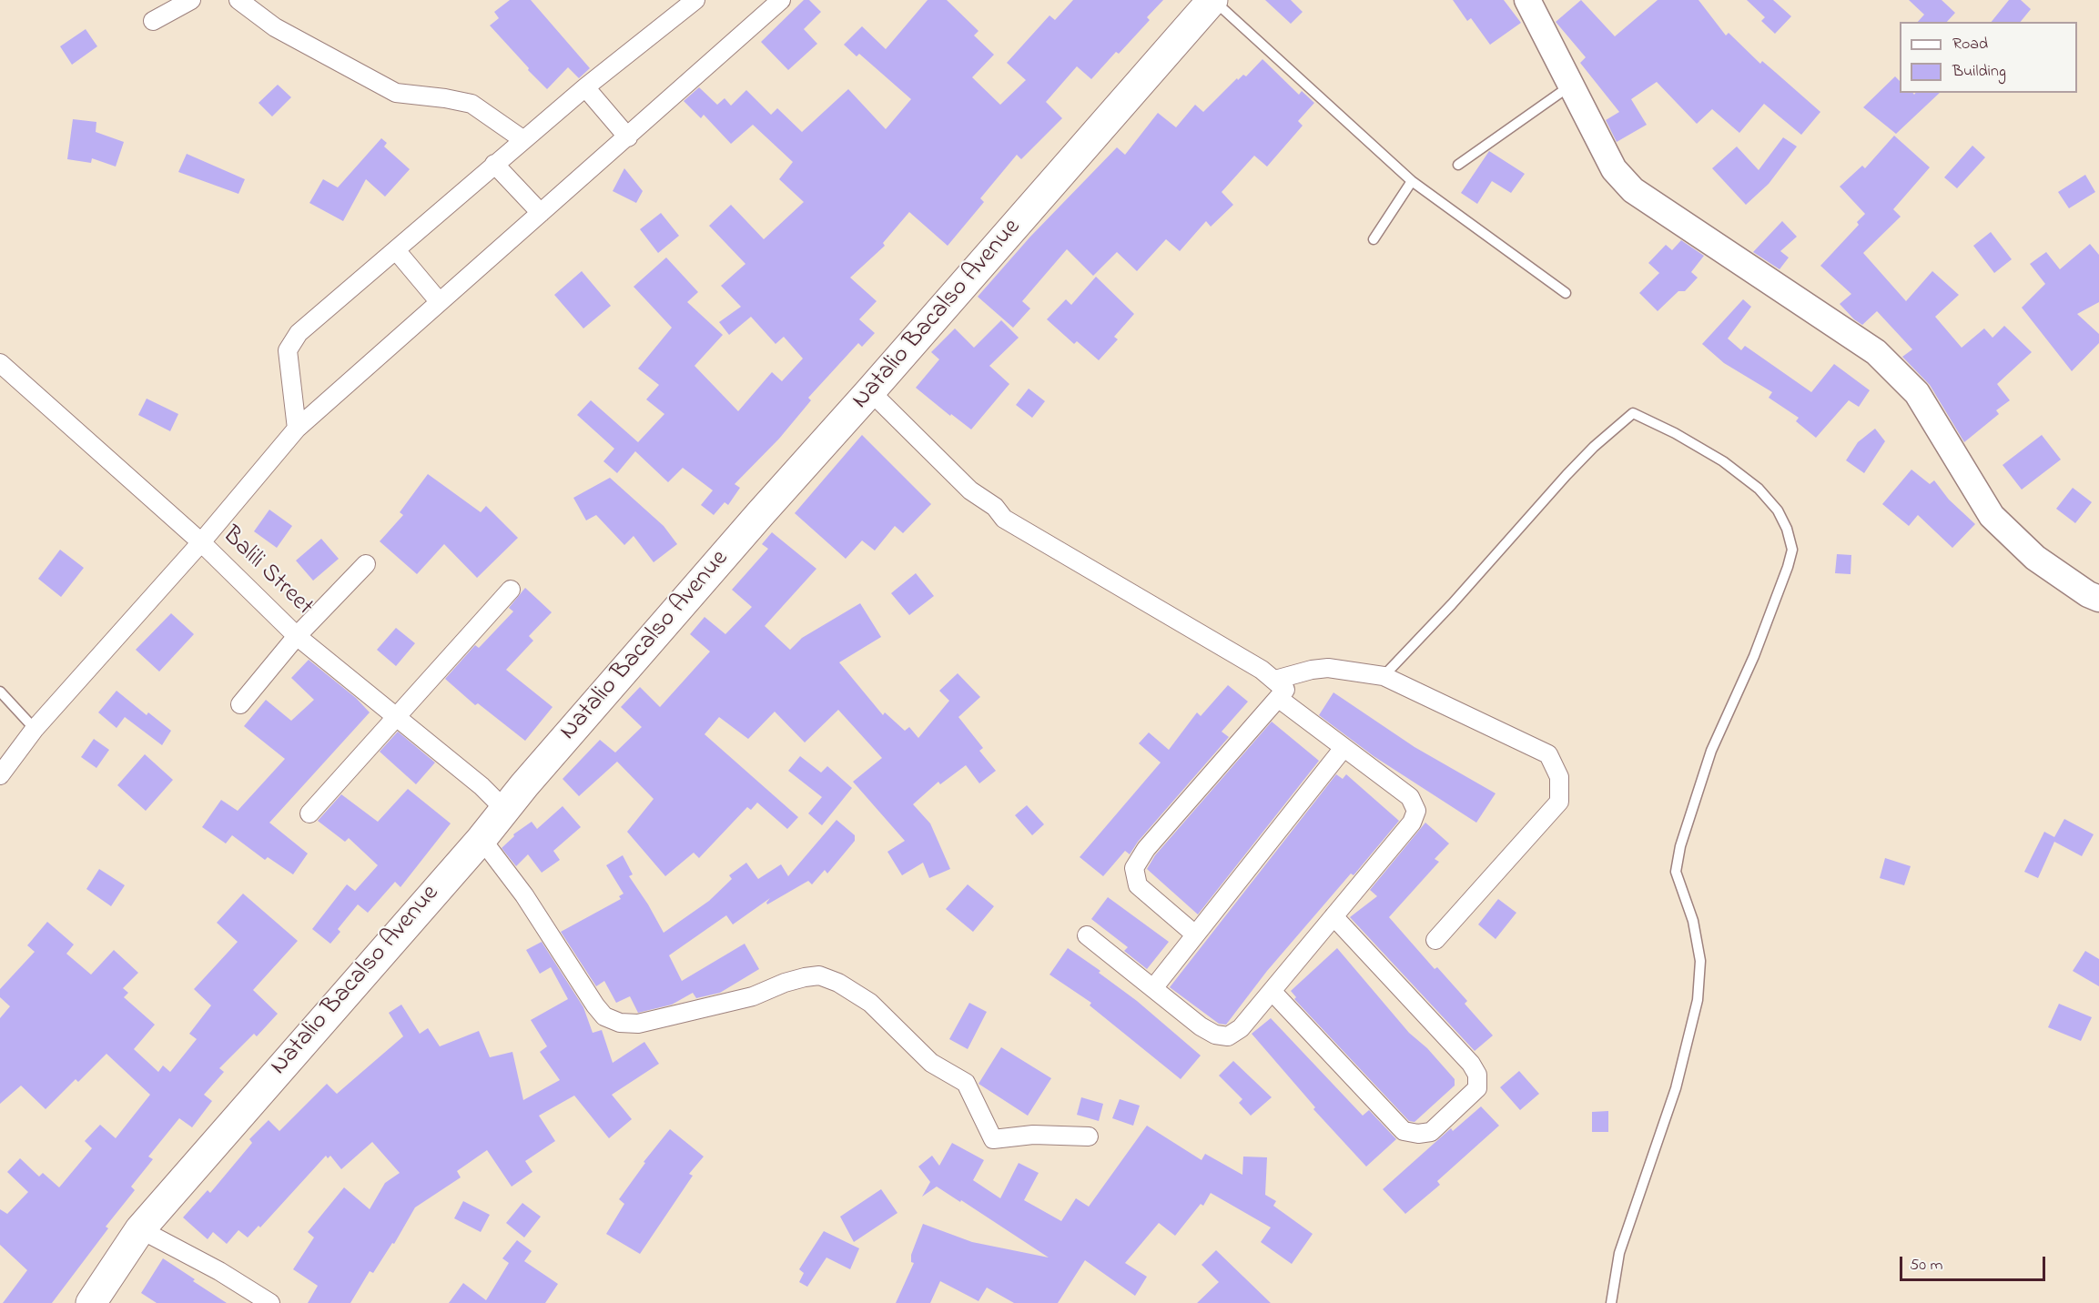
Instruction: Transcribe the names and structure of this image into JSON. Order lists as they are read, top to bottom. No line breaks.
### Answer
{"streets":{"highway":["Natalio Bacalso Avenue"],"street":["Balili Street"]},"crossings":[["Natalio Bacalso Avenue","Balili Street"]],"legend":["Road","Building"],"scale_bar":"50 m"}
